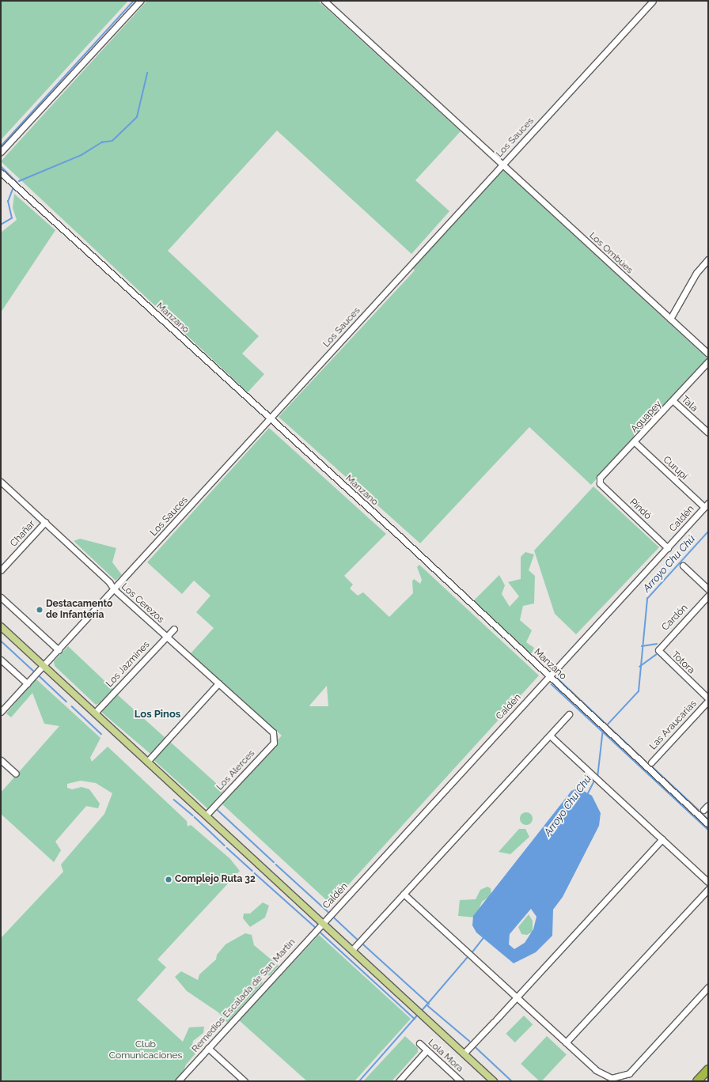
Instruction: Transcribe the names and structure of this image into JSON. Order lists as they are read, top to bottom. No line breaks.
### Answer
{"streets":{"street":["Los Sauces","Los Ombúes","Manzano","Tala","Aguapey","Curupí","Pindó","Caldén","Chañar","Los Cerezos","Cardón","Totora","Los Jazmines","Las Araucarias","Los Alerces","Remedios Escalada de San Martin","Lola Mora"]},"crossings":[["Los Sauces","Los Ombúes"],["Los Sauces","Manzano"],["Los Sauces","Los Cerezos"],["Manzano","Caldén"],["Tala","Aguapey"],["Aguapey","Curupí"],["Aguapey","Pindó"],["Curupí","Caldén"],["Pindó","Caldén"],["Caldén","Remedios Escalada de San Martin"],["Chañar","Los Cerezos"],["Los Cerezos","Los Jazmines"],["Los Cerezos","Los Alerces"],["Cardón","Totora"]],"districts":["Los Pinos"],"water":["Arroyo Chu Chú"],"parks":["Club Comunicaciones"],"places":["Destacamento de Infantería","Complejo Ruta 32"]}
